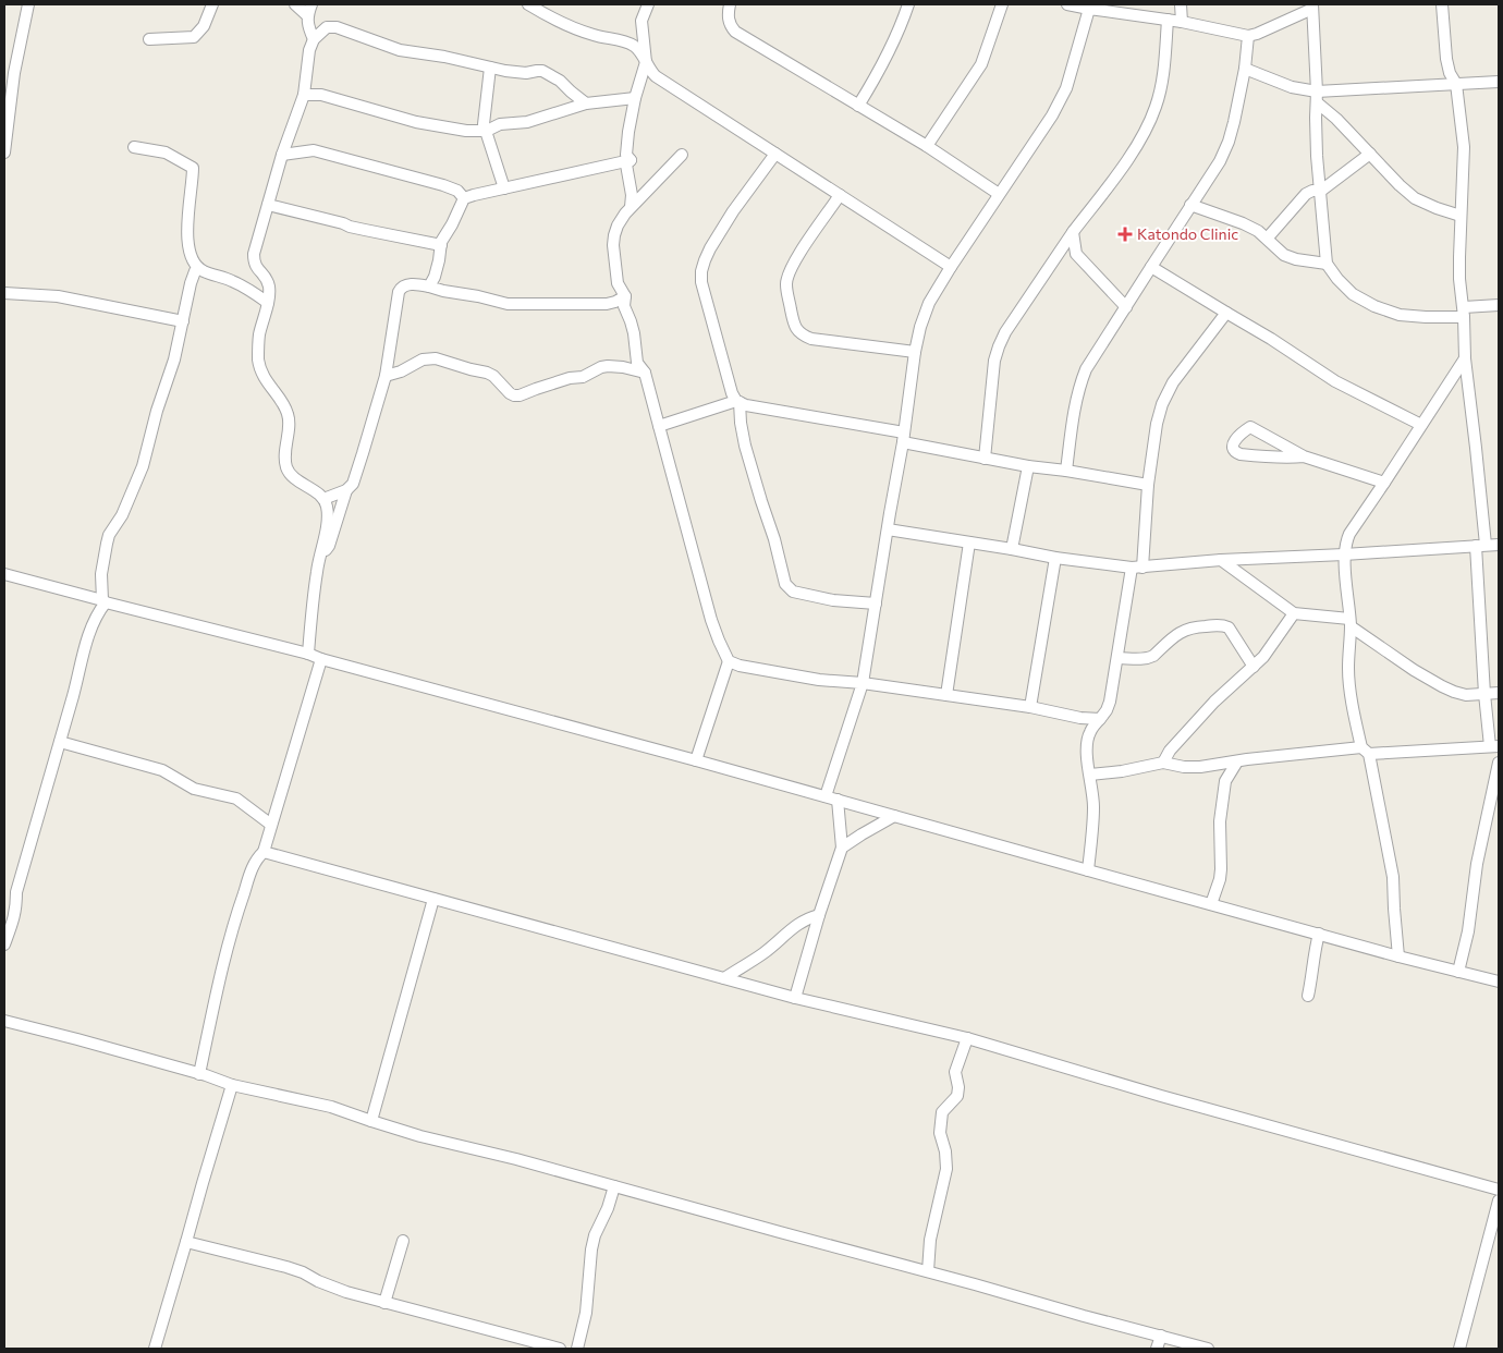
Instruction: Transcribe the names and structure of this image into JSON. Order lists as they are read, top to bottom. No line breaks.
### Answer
{"places":{"health":["Katondo Clinic"]}}
